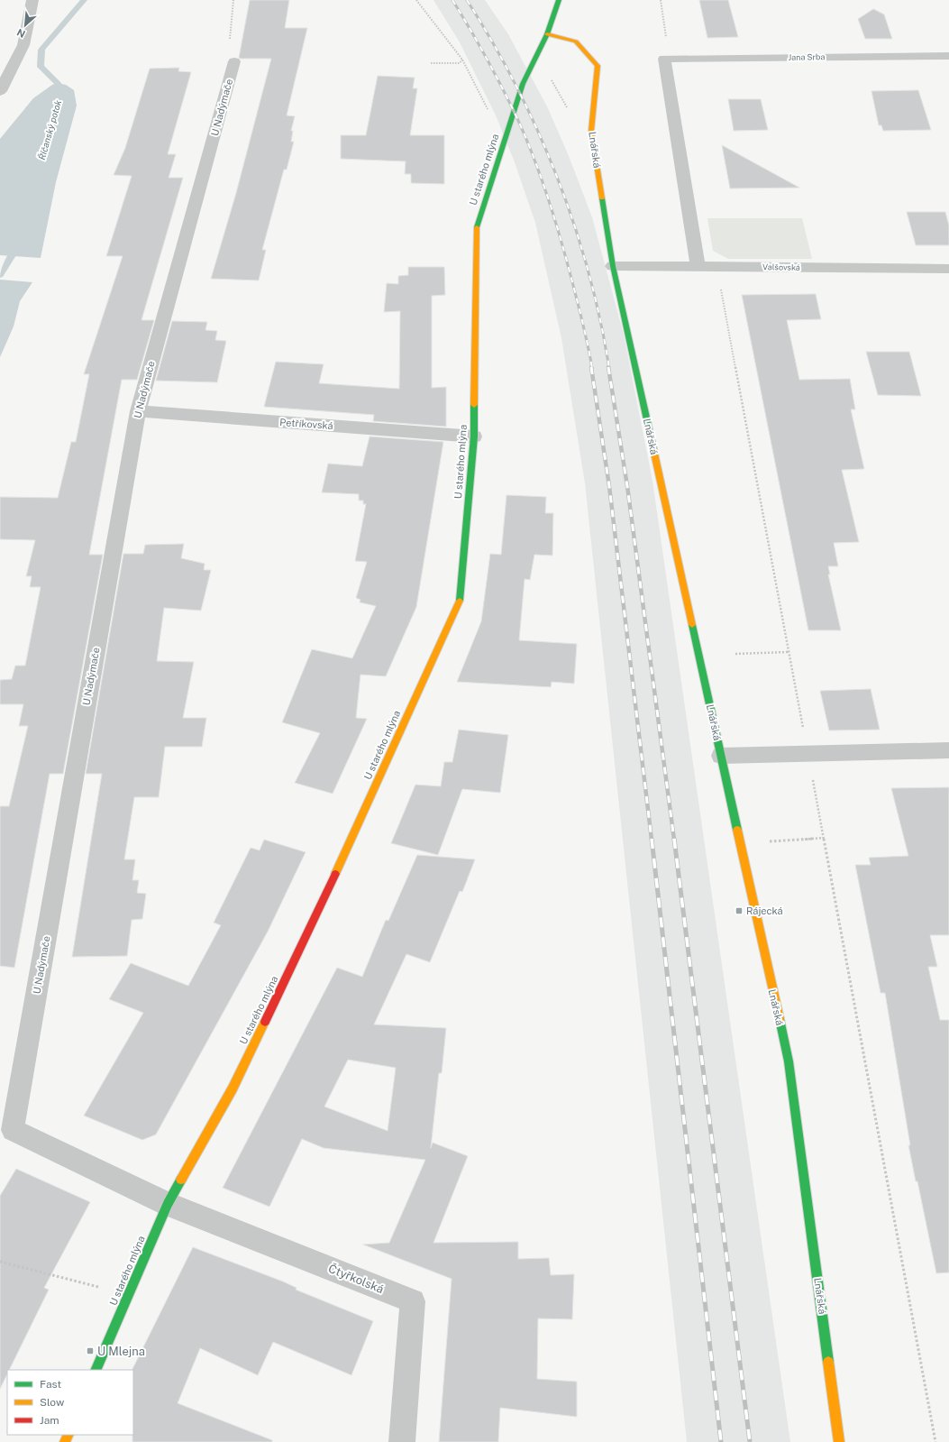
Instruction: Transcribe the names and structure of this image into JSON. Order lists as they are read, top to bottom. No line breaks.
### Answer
{"streets":{"street":["Jana Srba","U Nadýmače","Lnářská","U starého mlýna","Valšovská","Petříkovská","Čtyřkolská"]},"crossings":[["U Nadýmače","U starého mlýna"],["U Nadýmače","Petříkovská"],["U Nadýmače","Čtyřkolská"],["Lnářská","U starého mlýna"],["Lnářská","Valšovská"],["U starého mlýna","Petříkovská"],["U starého mlýna","Čtyřkolská"]],"water":["Říčanský potok"],"places":{"transit":["Rájecká","U Mlejna"]},"legend":["Fast","Slow","Jam"],"north":"bottom left"}
